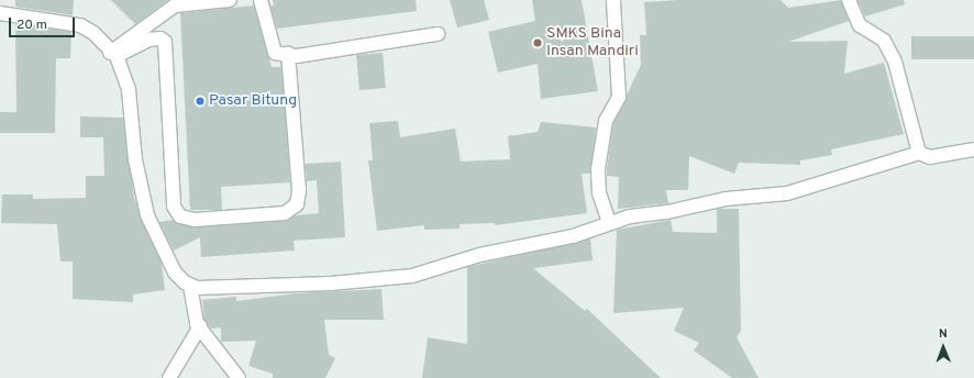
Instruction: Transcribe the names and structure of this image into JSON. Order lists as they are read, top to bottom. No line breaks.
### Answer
{"places":["SMKS Bina Insan Mandiri","Pasar Bitung"],"scale_bar":"20 m","north":"top"}
